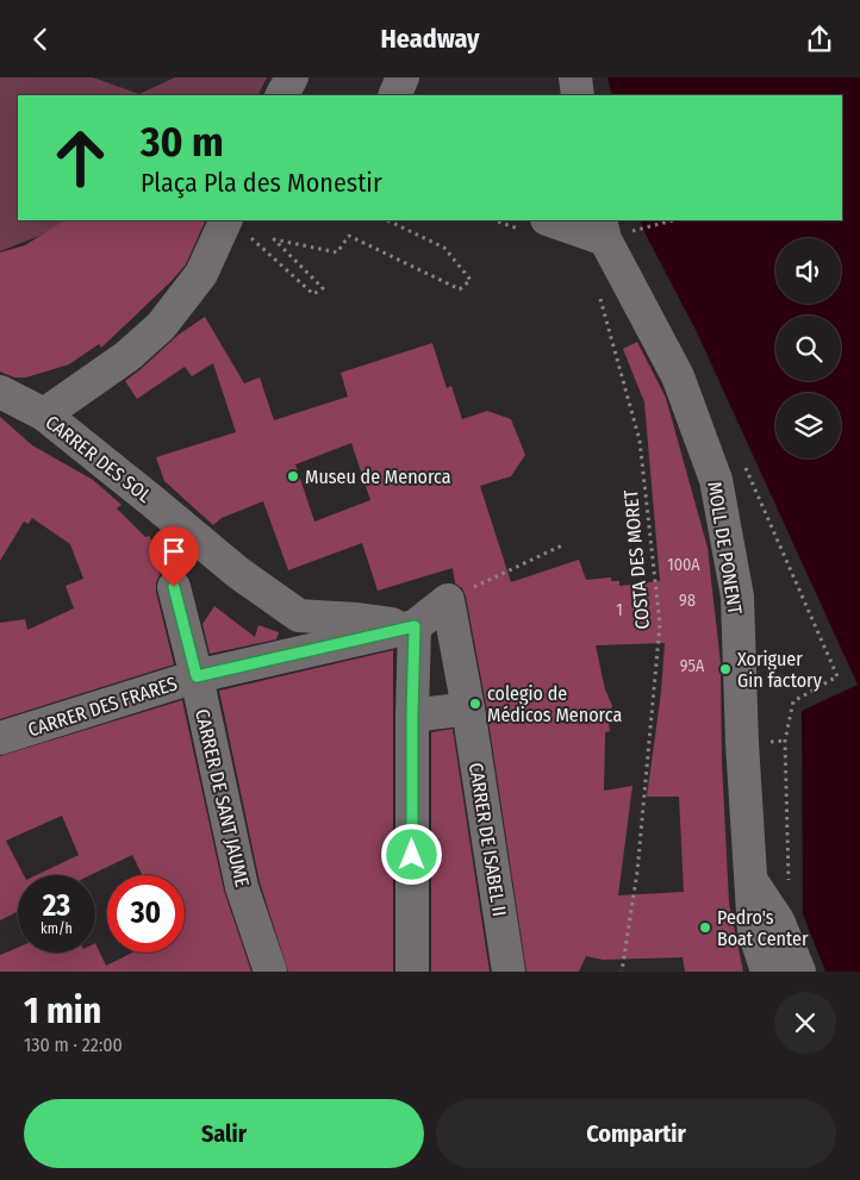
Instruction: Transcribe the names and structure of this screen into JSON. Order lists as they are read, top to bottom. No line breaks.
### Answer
{"streets":{"street":["CARRER DES SOL","MOLL DE PONENT","CARRER DES FRARES","CARRER DE SANT JAUME","CARRER DE ISABEL II"],"path":["COSTA DES MORET"]},"crossings":[["CARRER DES SOL","CARRER DES FRARES"],["CARRER DES FRARES","CARRER DE SANT JAUME"]],"places":["Museu de Menorca","Xoriguer Gin factory","colegio de Médicos Menorca","Pedro's Boat Center"],"house_numbers":["100A","98","1","95A"],"page":{"header":"Headway","turn":["30 m","Plaça Pla des Monestir"],"speed":"23 km/h","limit":"30","heading":["1 min","130 m · 22:00"],"buttons":["Salir","Compartir"]}}
